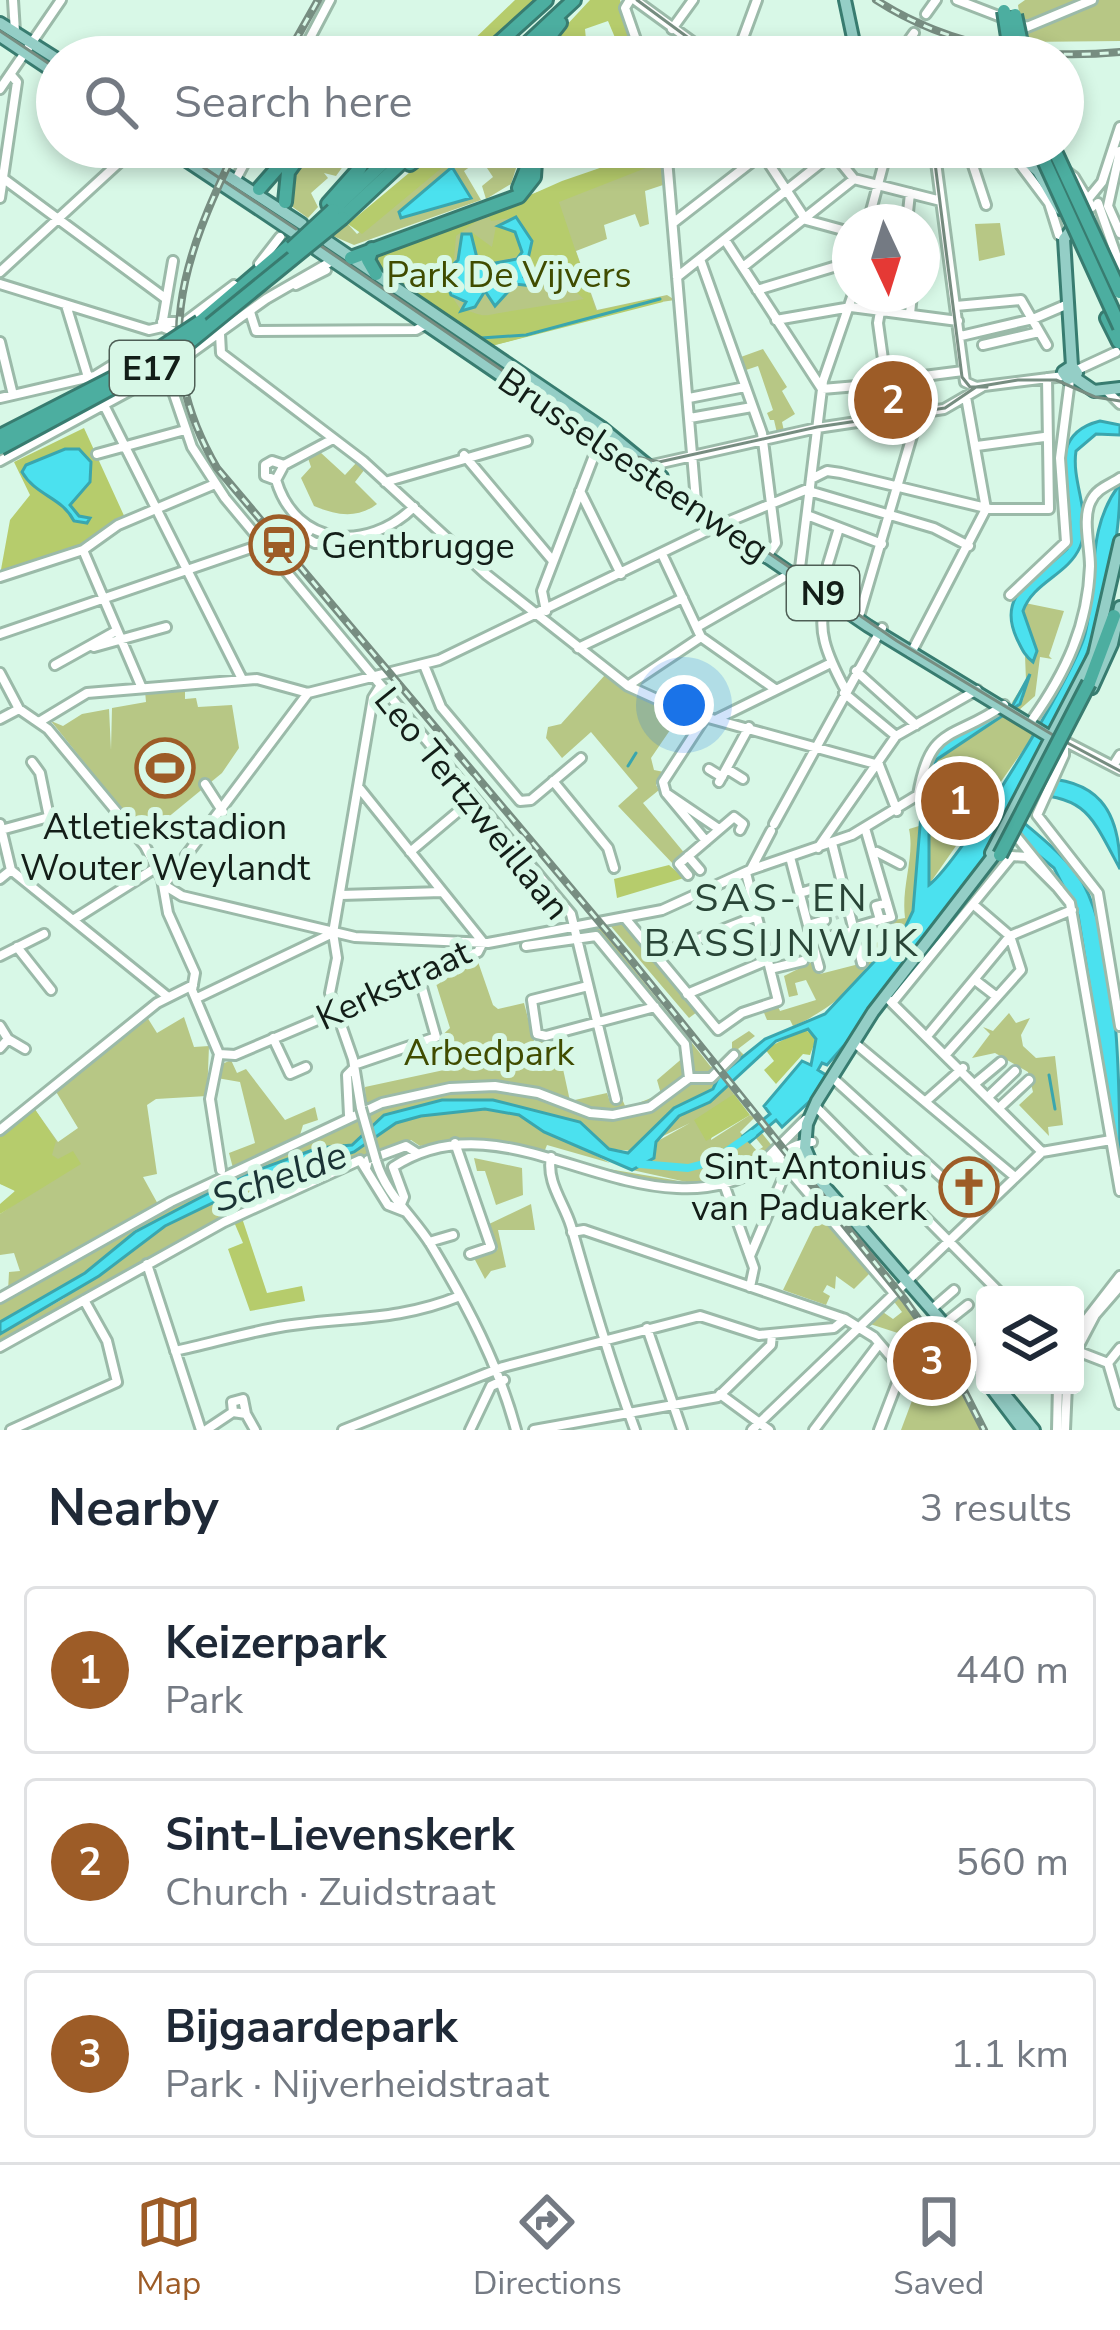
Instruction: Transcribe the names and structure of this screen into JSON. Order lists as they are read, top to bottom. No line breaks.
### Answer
{"streets":{"highway":["E17"],"main road":["Brusselsesteenweg","N9"],"street":["Leo Tertzweillaan","Kerkstraat"]},"crossings":[["Brusselsesteenweg","Kerkstraat"],["Leo Tertzweillaan","Kerkstraat"]],"districts":["SAS- EN BASSIJNWIJK"],"water":["Schelde"],"parks":["Park De Vijvers","Arbedpark"],"places":{"station":["Gentbrugge"],"sports":["Atletiekstadion Wouter Weylandt"],"church":["Sint-Antonius van Paduakerk"]},"north":"bottom","page":{"search":"Search here","pins":["2","1","3"],"heading":["Nearby","3 results"],"list":[{"mark":"1","name":"Keizerpark","note":"Park","value":"440 m"},{"mark":"2","name":"Sint-Lievenskerk","note":"Church · Zuidstraat","value":"560 m"},{"mark":"3","name":"Bijgaardepark","note":"Park · Nijverheidstraat","value":"1.1 km"}],"nav":["Map","Directions","Saved"]}}
